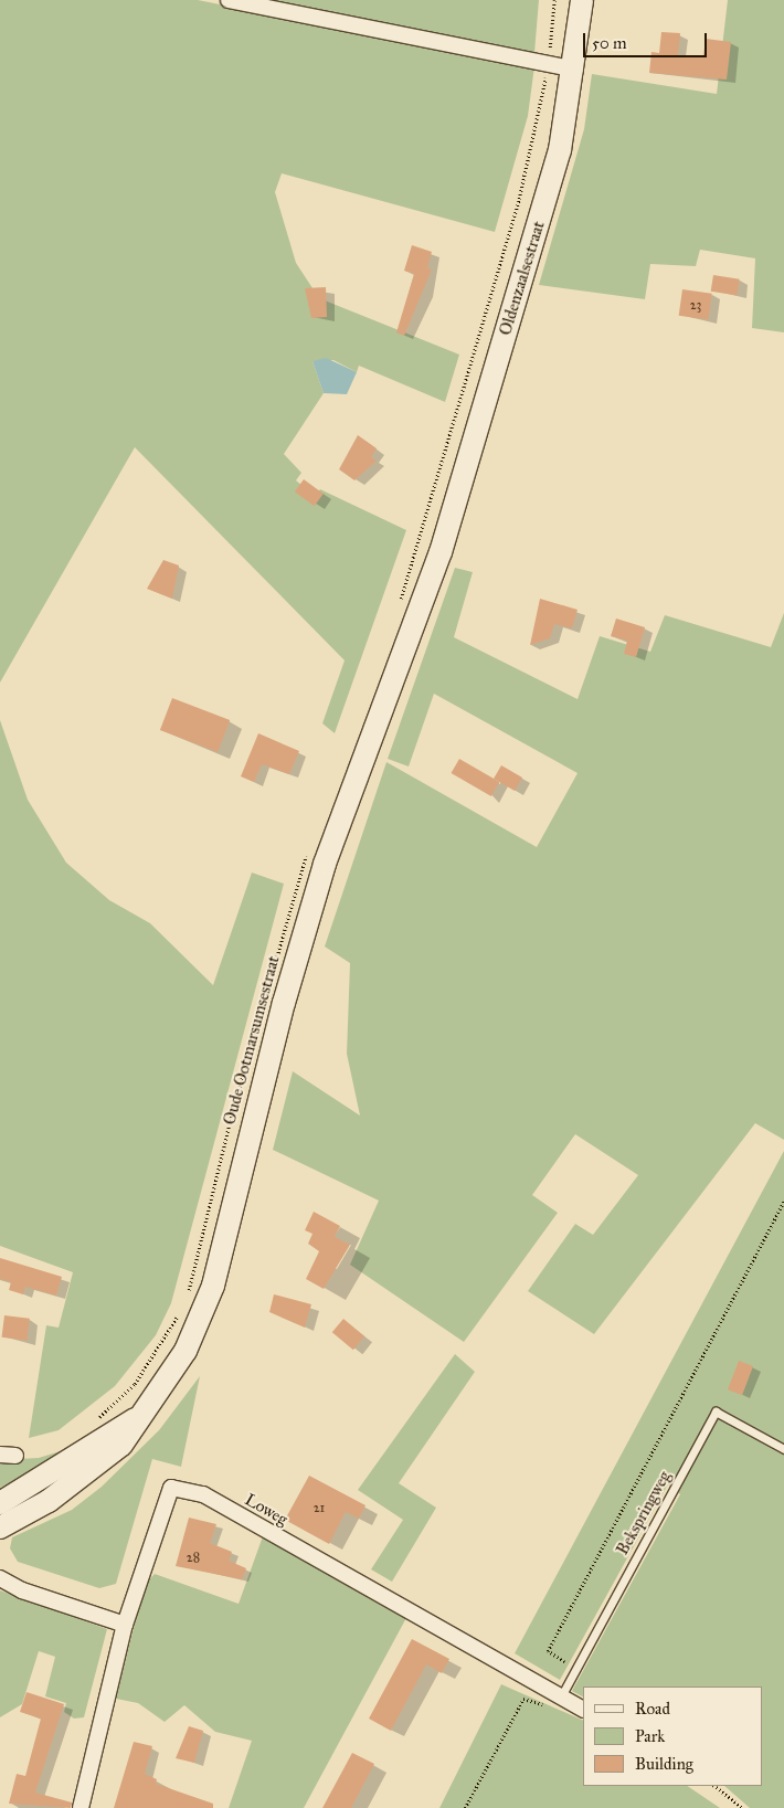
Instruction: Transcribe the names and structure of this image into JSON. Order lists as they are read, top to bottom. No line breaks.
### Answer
{"streets":{"main road":["Oldenzaalsestraat","Oude Ootmarsumsestraat"],"street":["Loweg"],"lane":["Bekspringweg"]},"crossings":[["Oldenzaalsestraat","Oude Ootmarsumsestraat"],["Loweg","Bekspringweg"]],"house_numbers":["23","21","28"],"legend":["Road","Park","Building"],"scale_bar":"50 m"}
